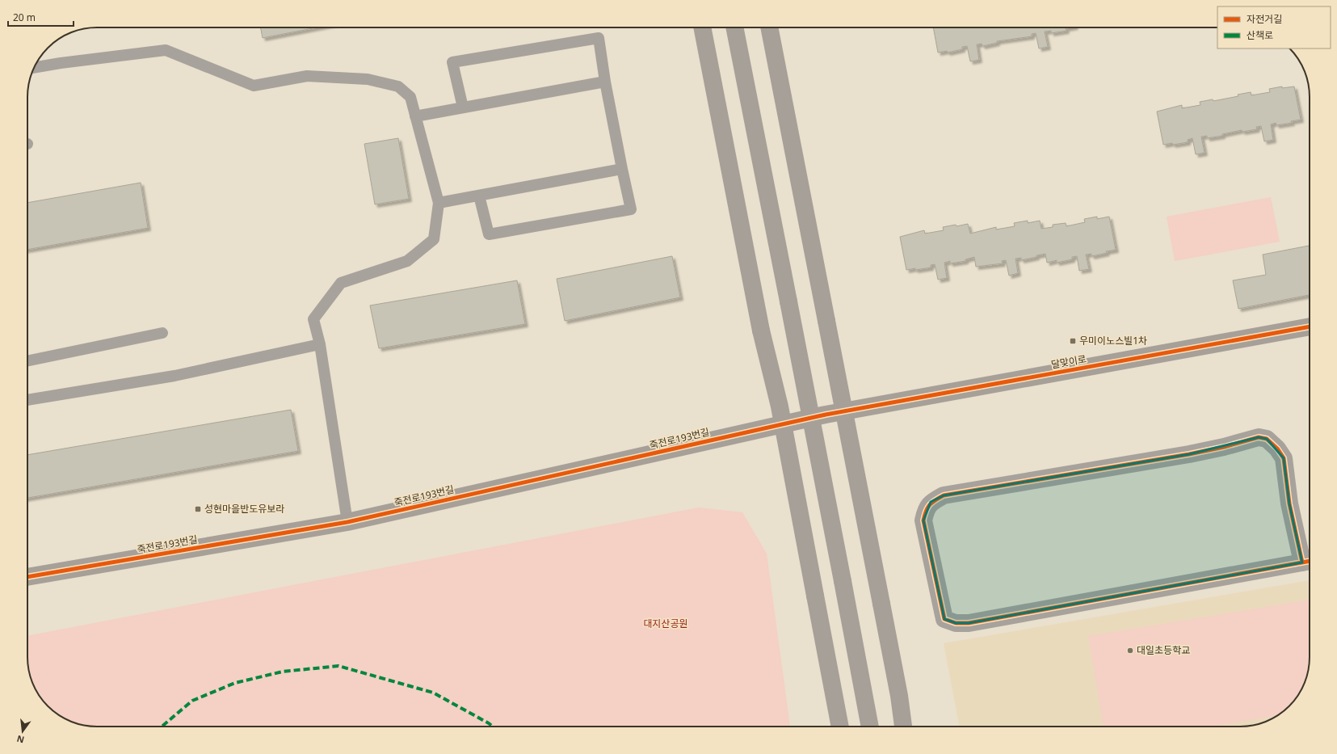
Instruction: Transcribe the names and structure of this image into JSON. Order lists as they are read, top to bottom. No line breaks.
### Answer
{"streets":{"main road":["달맞이로","죽전로193번길"]},"crossings":[["달맞이로","죽전로193번길"]],"parks":["대지산공원"],"places":{"transit":["우미이노스빌1차","성현마을반도유보라"],"other":["대일초등학교"]},"legend":["자전거길","산책로"],"scale_bar":"20 m","north":"bottom"}
